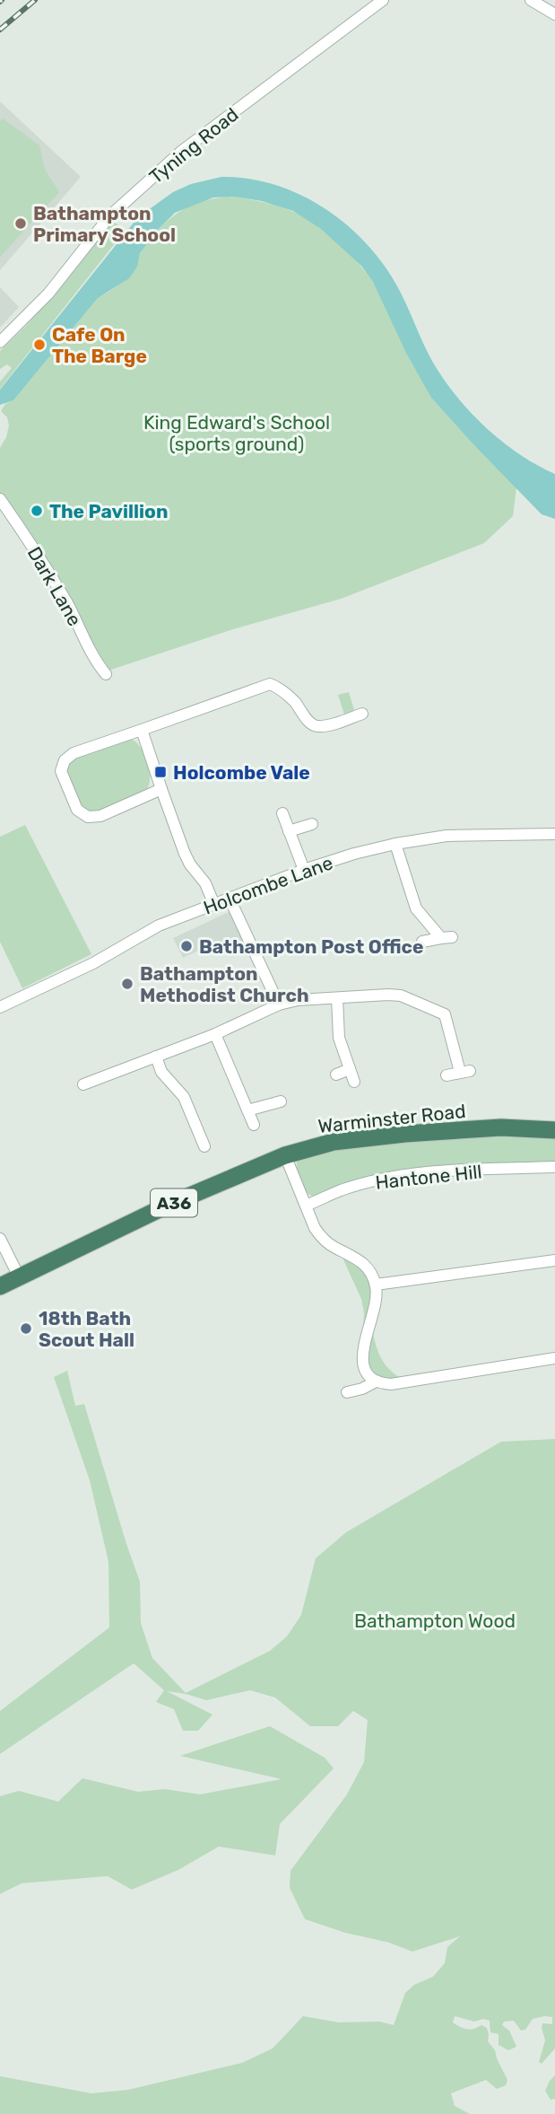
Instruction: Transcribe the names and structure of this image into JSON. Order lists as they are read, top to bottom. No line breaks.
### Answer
{"streets":{"highway":["Warminster Road","A36"],"street":["Tyning Road","Dark Lane","Holcombe Lane","Hantone Hill"]},"parks":["King Edward's School (sports ground)","Bathampton Wood"],"places":{"other":["Bathampton Primary School","Cafe On The Barge","The Pavillion","Bathampton Post Office","Bathampton Methodist Church","18th Bath Scout Hall"],"transit":["Holcombe Vale"]}}
